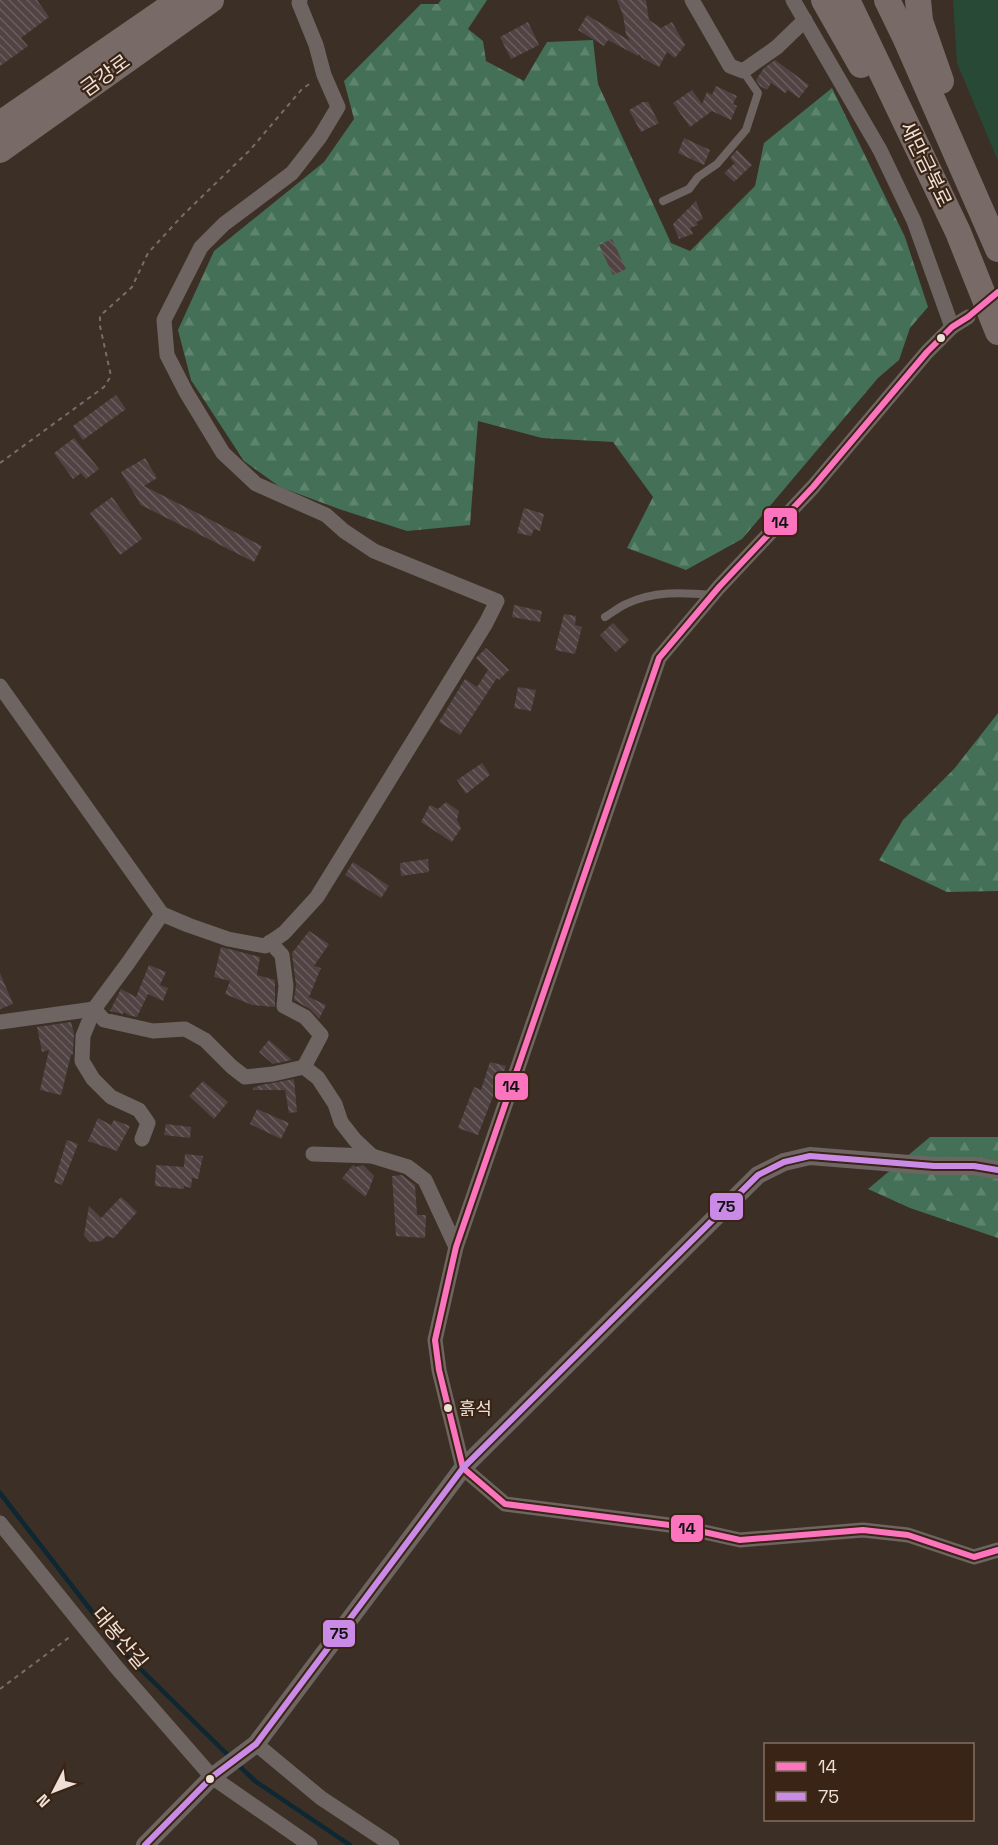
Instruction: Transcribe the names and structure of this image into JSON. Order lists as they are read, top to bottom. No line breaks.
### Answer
{"streets":{"highway":["금강로","새만금북로"],"street":["대봉산길"]},"places":["흙석"],"lines":["transit line 14","transit line 75"],"legend":["14","75"],"north":"bottom left"}
